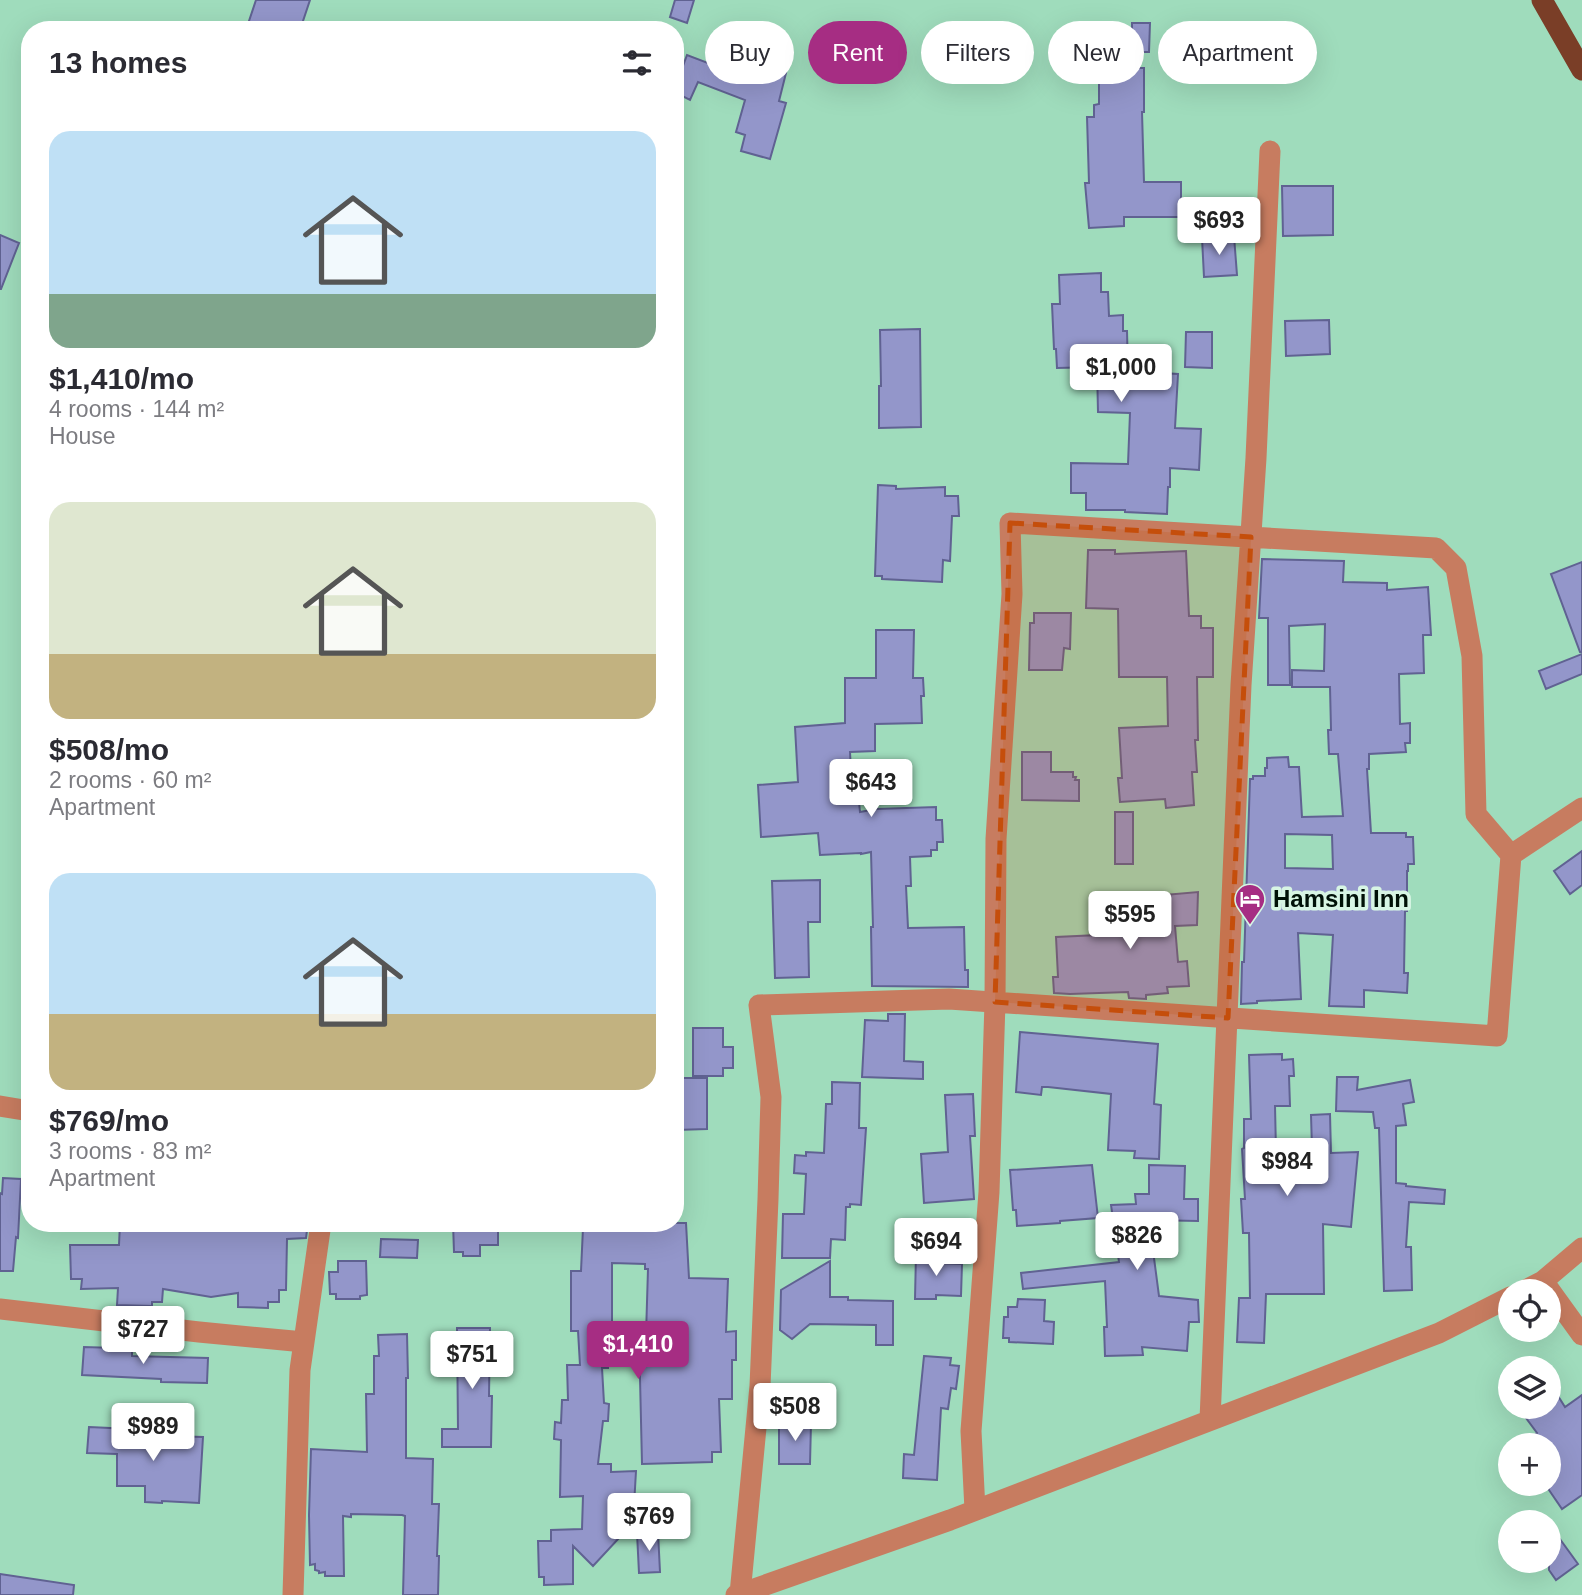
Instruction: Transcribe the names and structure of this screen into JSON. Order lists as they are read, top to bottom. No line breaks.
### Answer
{"places":{"hotel":["Hamsini Inn"]},"page":{"chip":["Buy","Rent","Filters","New","Apartment"],"heading":"13 homes","list":[{"name":"$1,410/mo","note":"4 rooms · 144 m² · House"},{"name":"$508/mo","note":"2 rooms · 60 m² · Apartment"},{"name":"$769/mo","note":"3 rooms · 83 m² · Apartment"}],"price":["$693","$1,000","$643","$595","$984","$826","$694","$727","$1,410","$751","$508","$989","$769"],"map_buttons":["+","−"]}}
